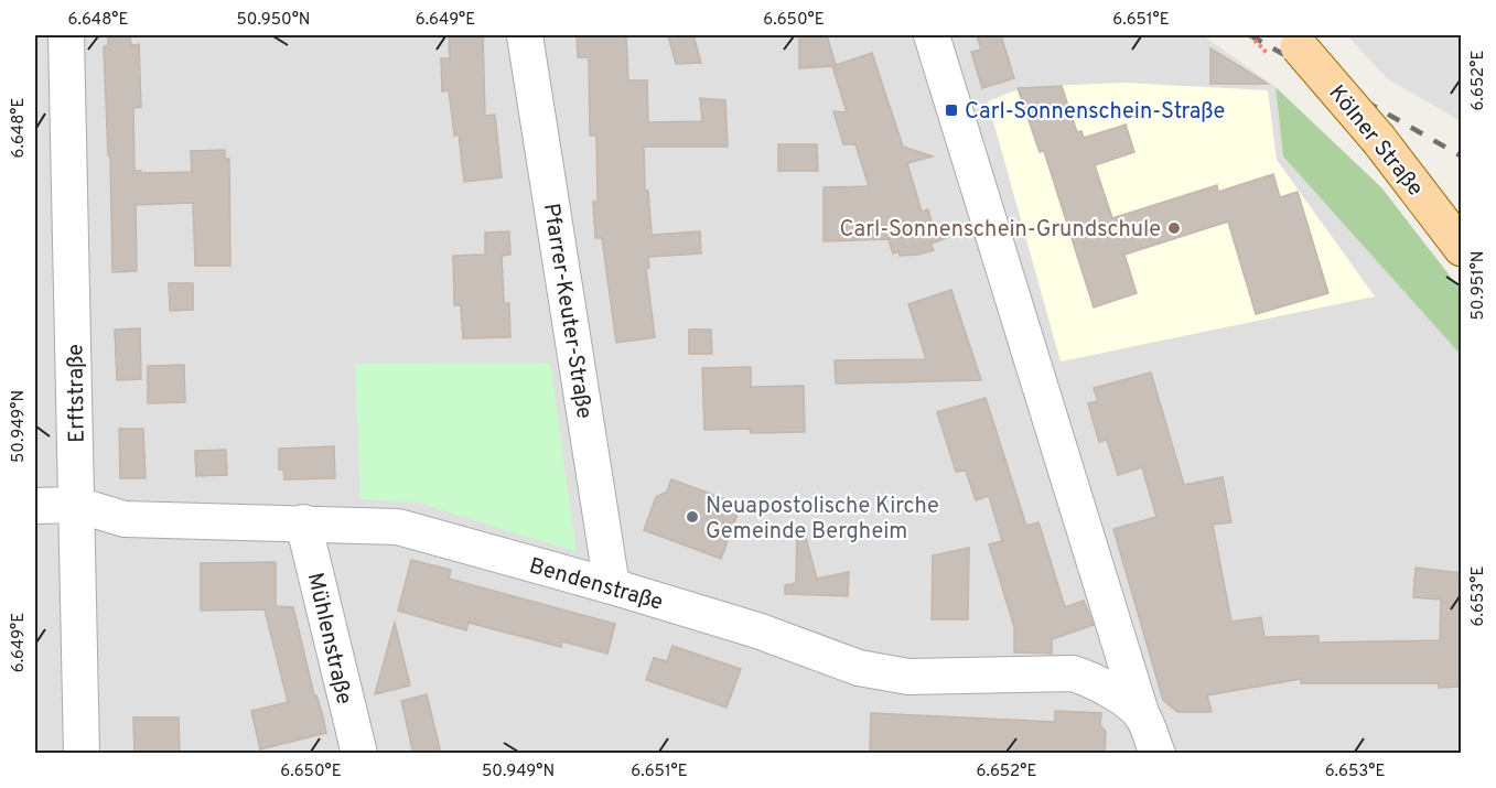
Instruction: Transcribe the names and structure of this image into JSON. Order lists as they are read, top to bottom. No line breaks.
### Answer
{"streets":{"main road":["Kölner Straße"],"street":["Pfarrer-Keuter-Straße","Erftstraße","Bendenstraße","Mühlenstraße"]},"crossings":[["Pfarrer-Keuter-Straße","Bendenstraße"],["Erftstraße","Bendenstraße"],["Bendenstraße","Mühlenstraße"]],"places":{"transit":["Carl-Sonnenschein-Straße"],"other":["Carl-Sonnenschein-Grundschule","Neuapostolische Kirche Gemeinde Bergheim"]},"coordinates":["6.648°E","50.950°N","6.649°E","6.650°E","6.651°E","6.652°E","50.951°N","50.949°N","6.653°E"]}
